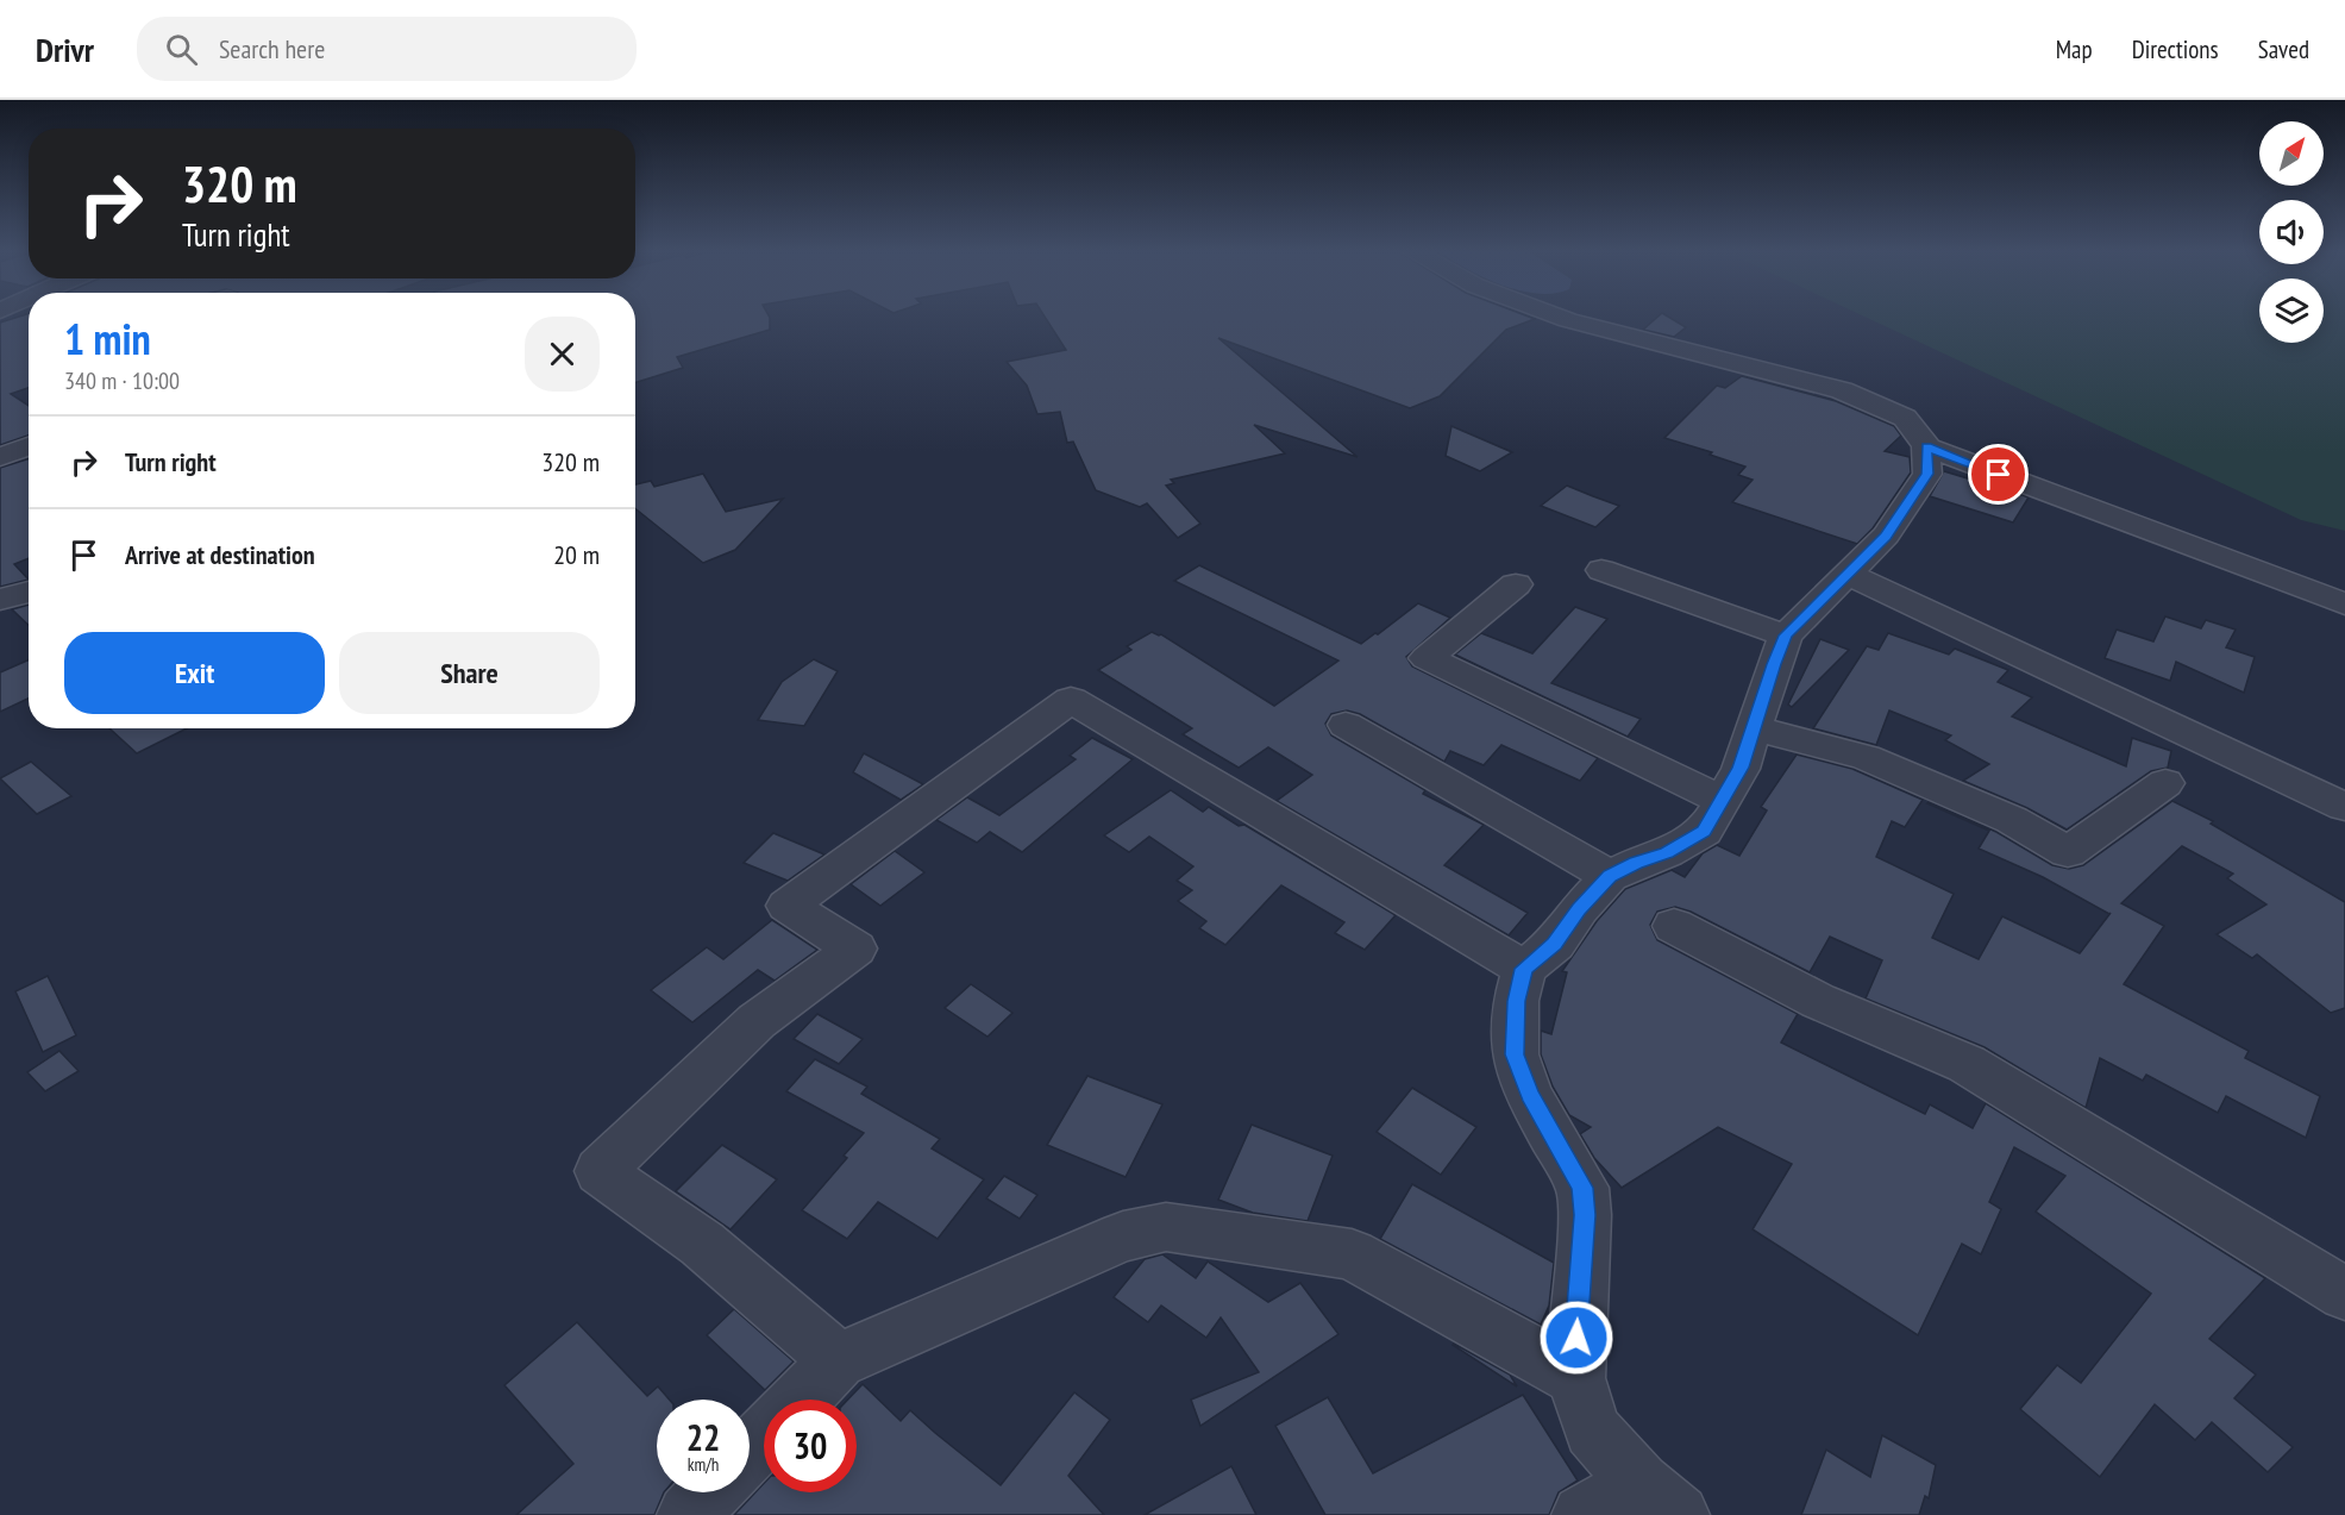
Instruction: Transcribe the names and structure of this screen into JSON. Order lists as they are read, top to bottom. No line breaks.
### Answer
{"north":"top right","page":{"header":"Drivr","search":"Search here","nav":["Map","Directions","Saved"],"turn":["320 m","Turn right"],"heading":["1 min","340 m · 10:00"],"list":[{"name":"Turn right","value":"320 m"},{"name":"Arrive at destination","value":"20 m"}],"buttons":["Exit","Share"],"speed":"22 km/h","limit":"30"}}
